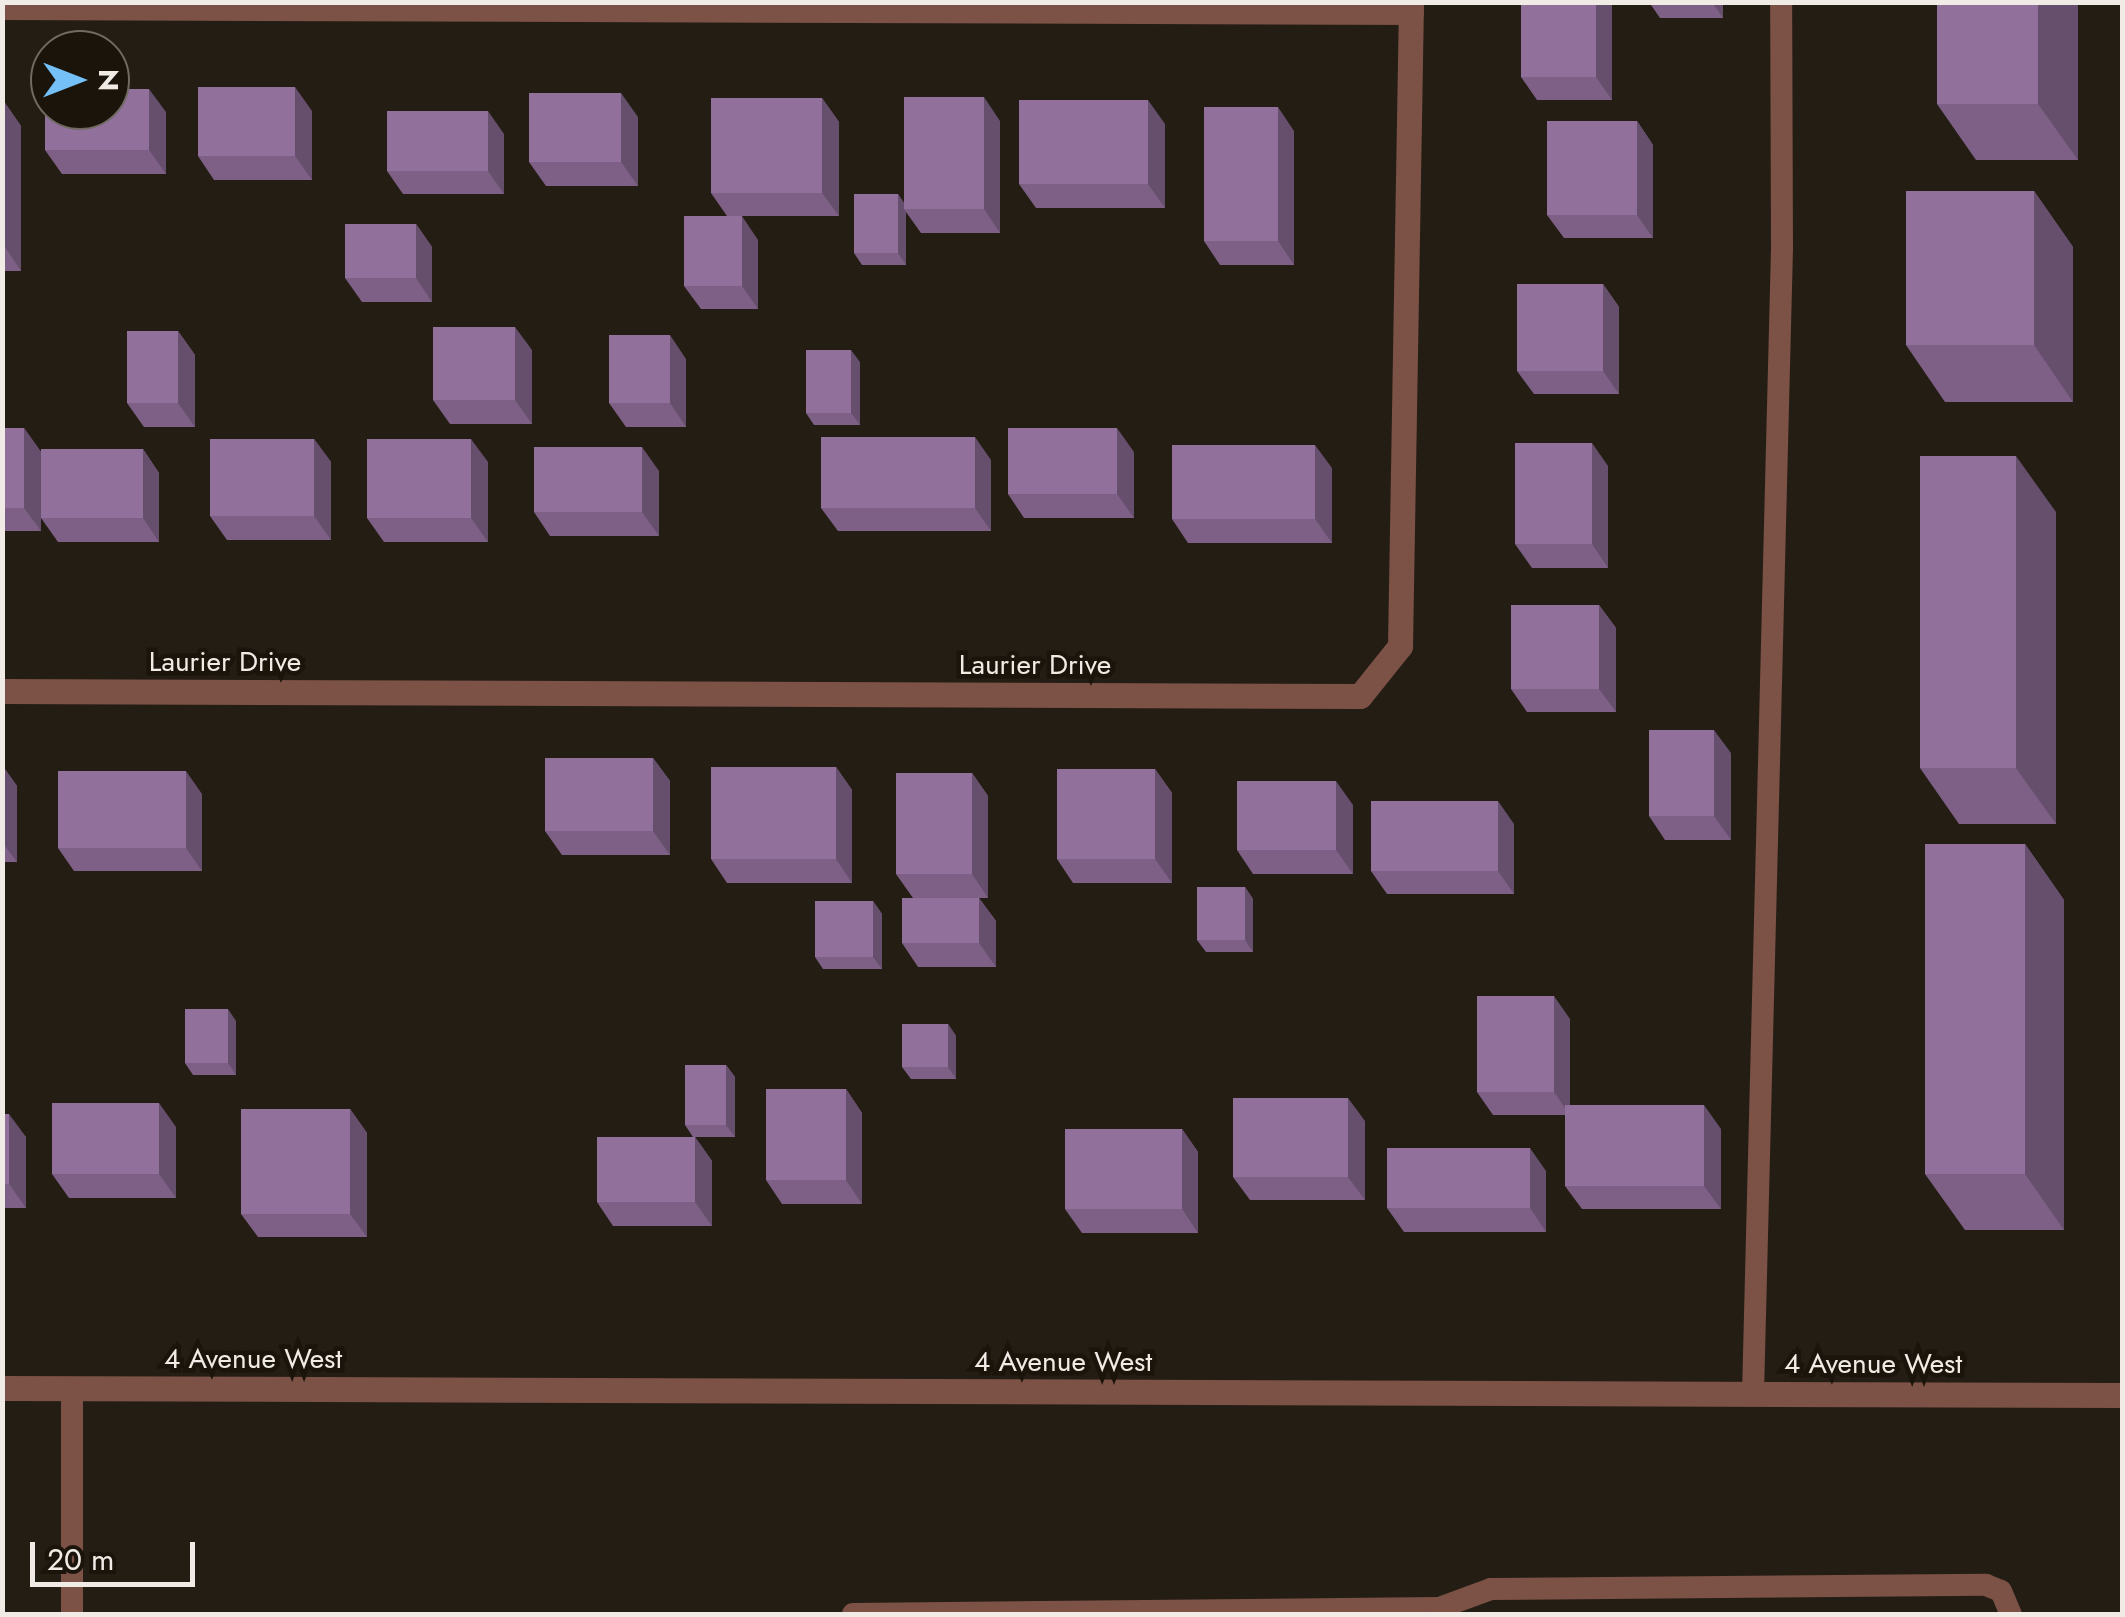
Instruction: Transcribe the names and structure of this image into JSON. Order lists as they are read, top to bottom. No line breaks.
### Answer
{"streets":{"street":["Laurier Drive","4 Avenue West"]},"scale_bar":"20 m","north":"right"}
